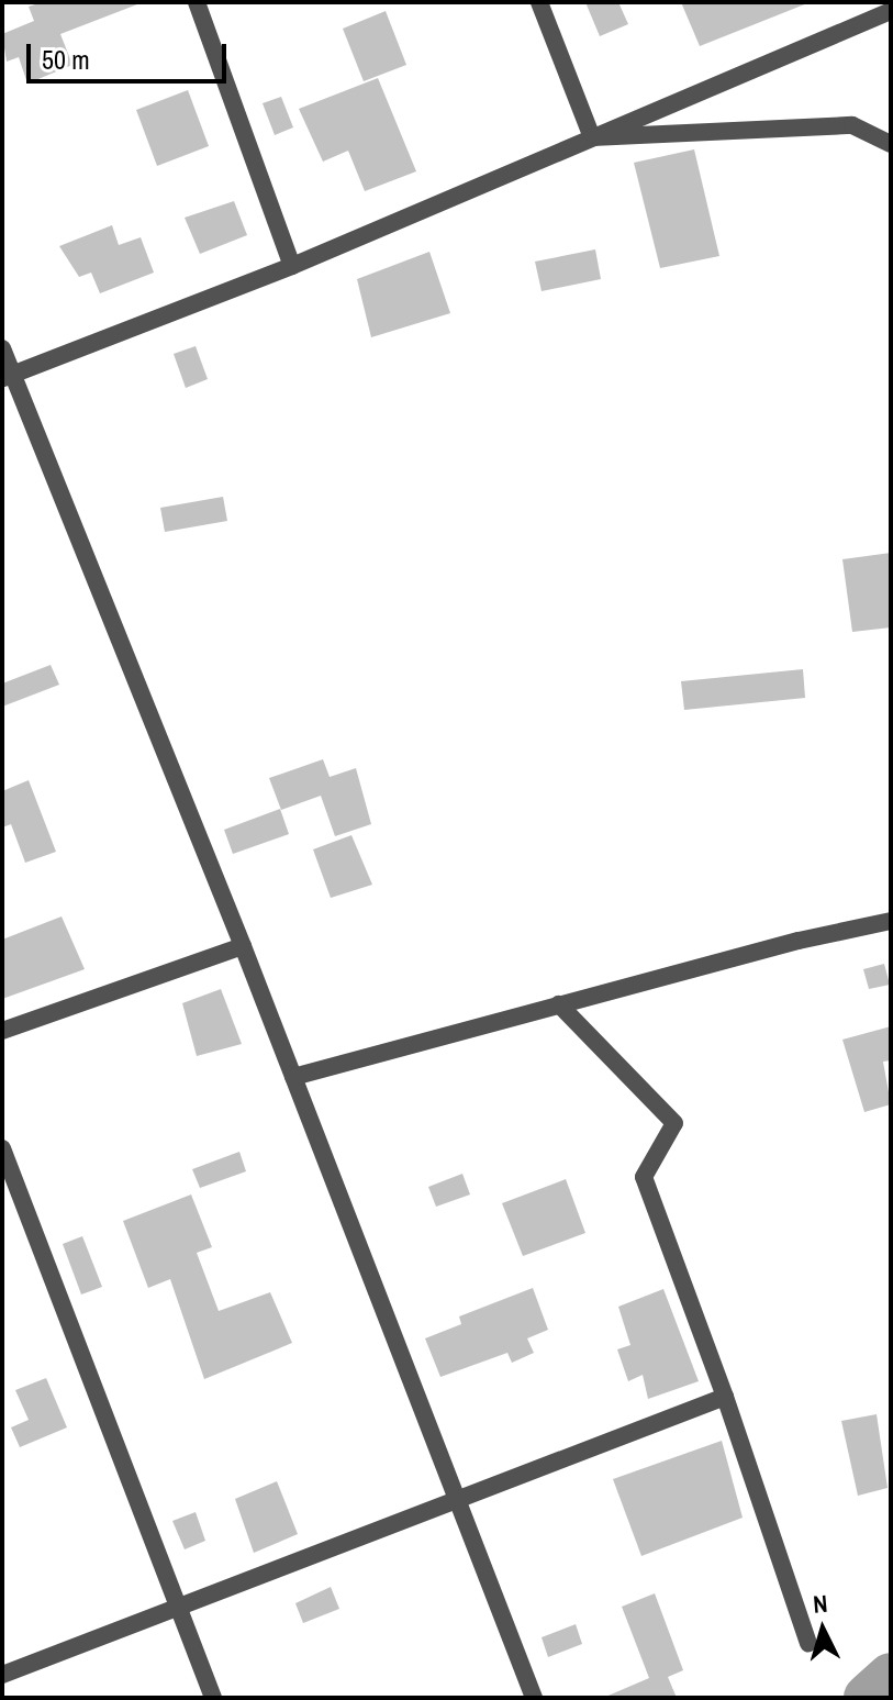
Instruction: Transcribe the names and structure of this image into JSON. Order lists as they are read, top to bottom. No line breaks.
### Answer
{"scale_bar":"50 m","north":"top"}
